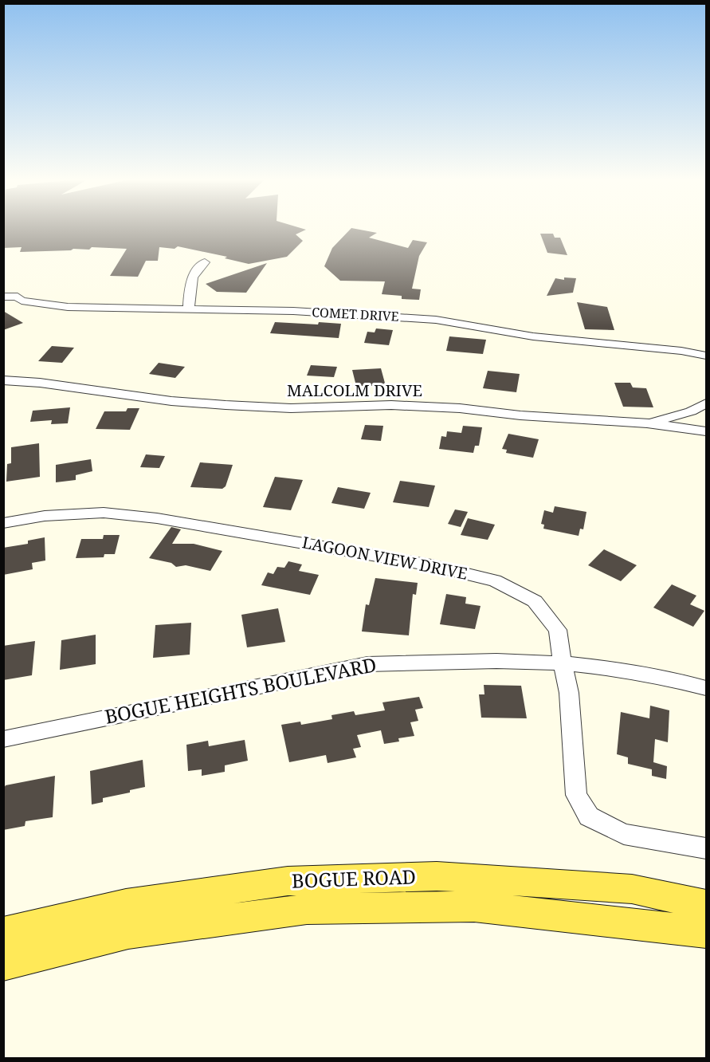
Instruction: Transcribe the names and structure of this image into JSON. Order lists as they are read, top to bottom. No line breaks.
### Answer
{"streets":{"main road":["BOGUE ROAD"],"street":["COMET DRIVE","MALCOLM DRIVE","LAGOON VIEW DRIVE","BOGUE HEIGHTS BOULEVARD"]},"crossings":[["LAGOON VIEW DRIVE","BOGUE HEIGHTS BOULEVARD"]]}
